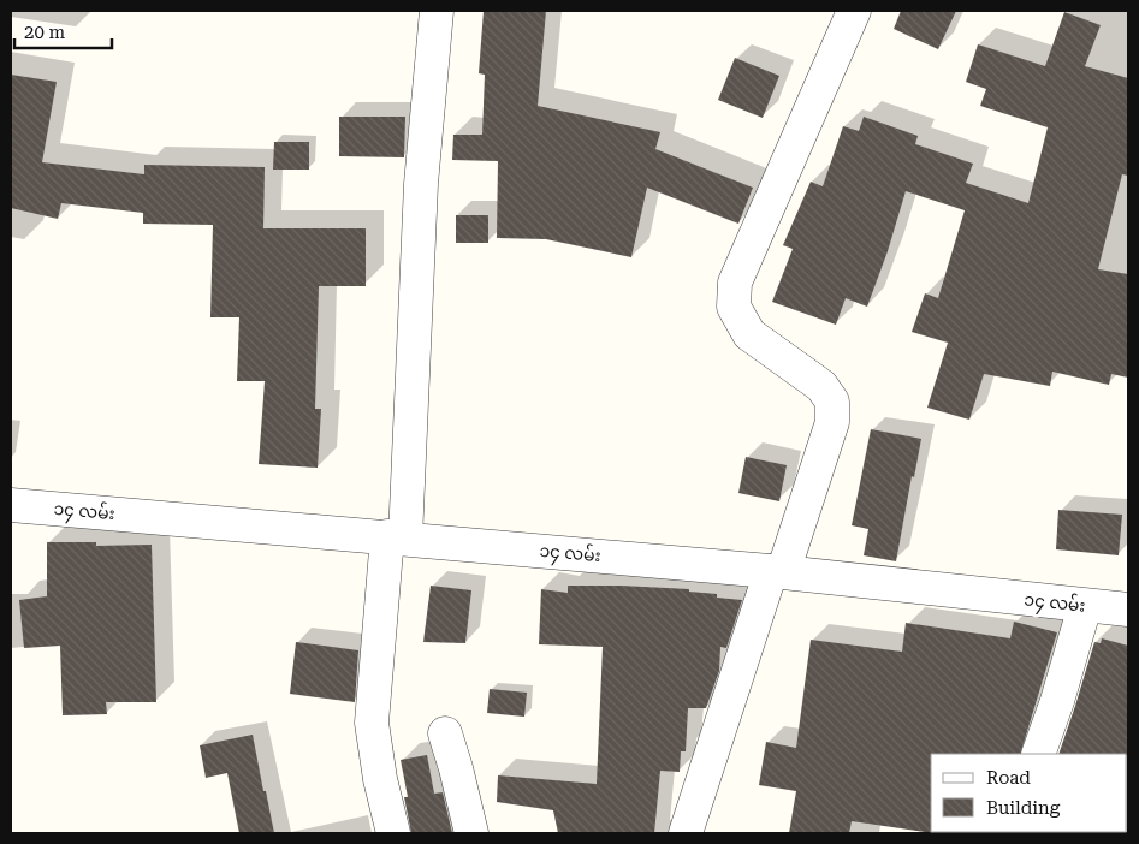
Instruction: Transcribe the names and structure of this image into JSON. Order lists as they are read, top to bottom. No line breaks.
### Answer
{"streets":{"street":["၁၄ လမ်း"]},"legend":["Road","Building"],"scale_bar":"20 m"}
